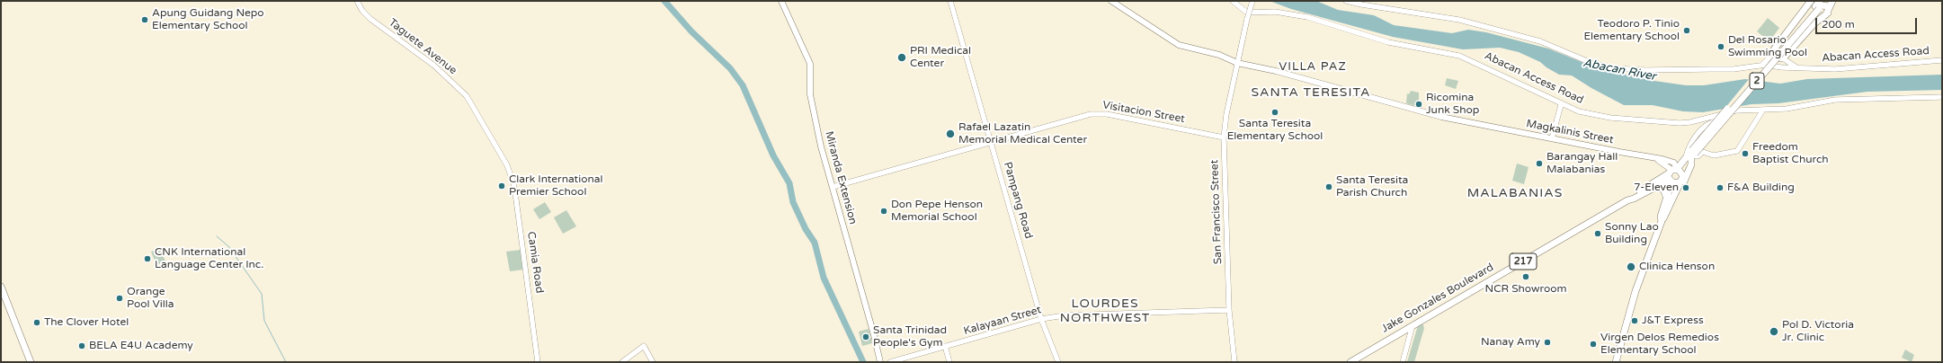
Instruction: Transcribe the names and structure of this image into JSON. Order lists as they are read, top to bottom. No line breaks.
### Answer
{"streets":{"main road":["2","Magkalinis Street","Miranda Extension","217","Jake Gonzales Boulevard"],"street":["Taguete Avenue","Abacan Access Road","Visitacion Street","Pampang Road","San Francisco Street","Camia Road","Kalayaan Street"]},"crossings":[["Taguete Avenue","Camia Road"],["2","Magkalinis Street"],["2","Jake Gonzales Boulevard"],["Visitacion Street","Miranda Extension"],["Visitacion Street","Pampang Road"],["Visitacion Street","San Francisco Street"],["Magkalinis Street","San Francisco Street"],["Magkalinis Street","Jake Gonzales Boulevard"],["Pampang Road","Kalayaan Street"],["San Francisco Street","Kalayaan Street"]],"districts":["VILLA PAZ","SANTA TERESITA","MALABANIAS","LOURDES NORTHWEST"],"water":["Abacan River"],"places":["Apung Guidang Nepo Elementary School","Teodoro P. Tinio Elementary School","Del Rosario Swimming Pool","PRI Medical Center","Ricomina Junk Shop","Santa Teresita Elementary School","Rafael Lazatin Memorial Medical Center","Freedom Baptist Church","Barangay Hall Malabanias","Clark International Premier School","Santa Teresita Parish Church","7-Eleven","F&A Building","Don Pepe Henson Memorial School","Sonny Lao Building","CNK International Language Center Inc.","Clinica Henson","NCR Showroom","Orange Pool Villa","J&T Express","The Clover Hotel","Pol D. Victoria Jr. Clinic","Santa Trinidad People's Gym","Nanay Amy","Virgen Delos Remedios Elementary School","BELA E4U Academy"],"scale_bar":"200 m"}
